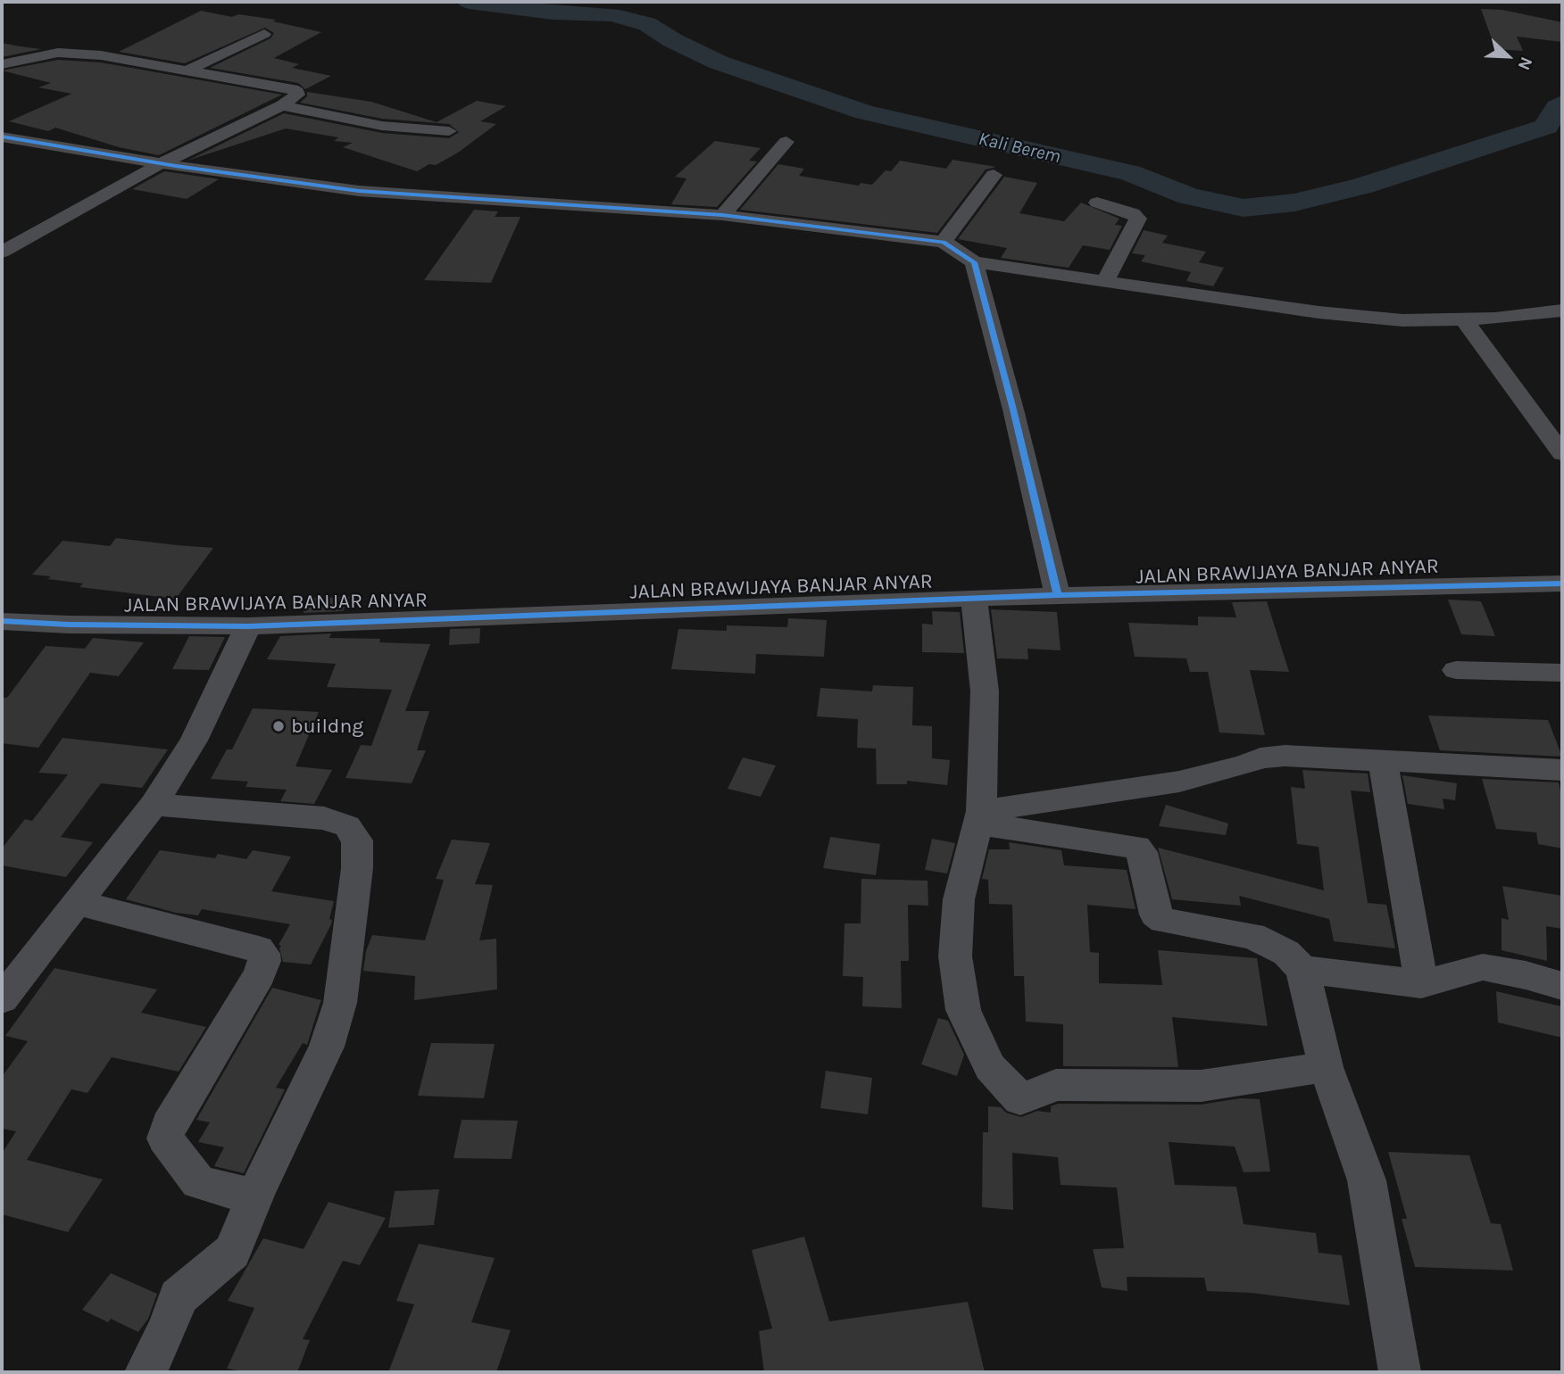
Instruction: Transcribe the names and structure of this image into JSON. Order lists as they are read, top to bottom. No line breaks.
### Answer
{"streets":{"street":["JALAN BRAWIJAYA BANJAR ANYAR"]},"water":["Kali Berem"],"places":["buildng"],"north":"bottom right"}
